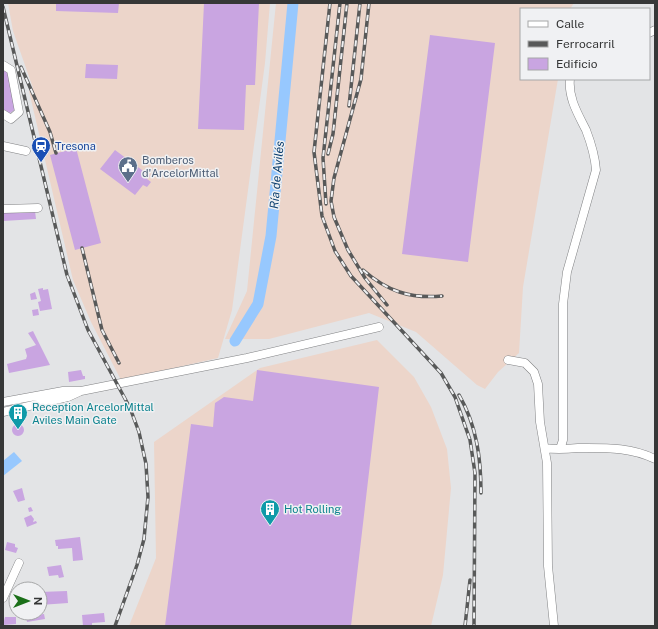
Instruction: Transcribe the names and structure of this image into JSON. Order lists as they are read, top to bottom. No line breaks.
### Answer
{"water":["Ría de Avilés"],"places":{"station":["Tresona"],"public building":["Bomberos d'ArcelorMittal"],"building":["Reception ArcelorMittal Aviles Main Gate","Hot Rolling"]},"legend":["Calle","Ferrocarril","Edificio"],"north":"right"}
